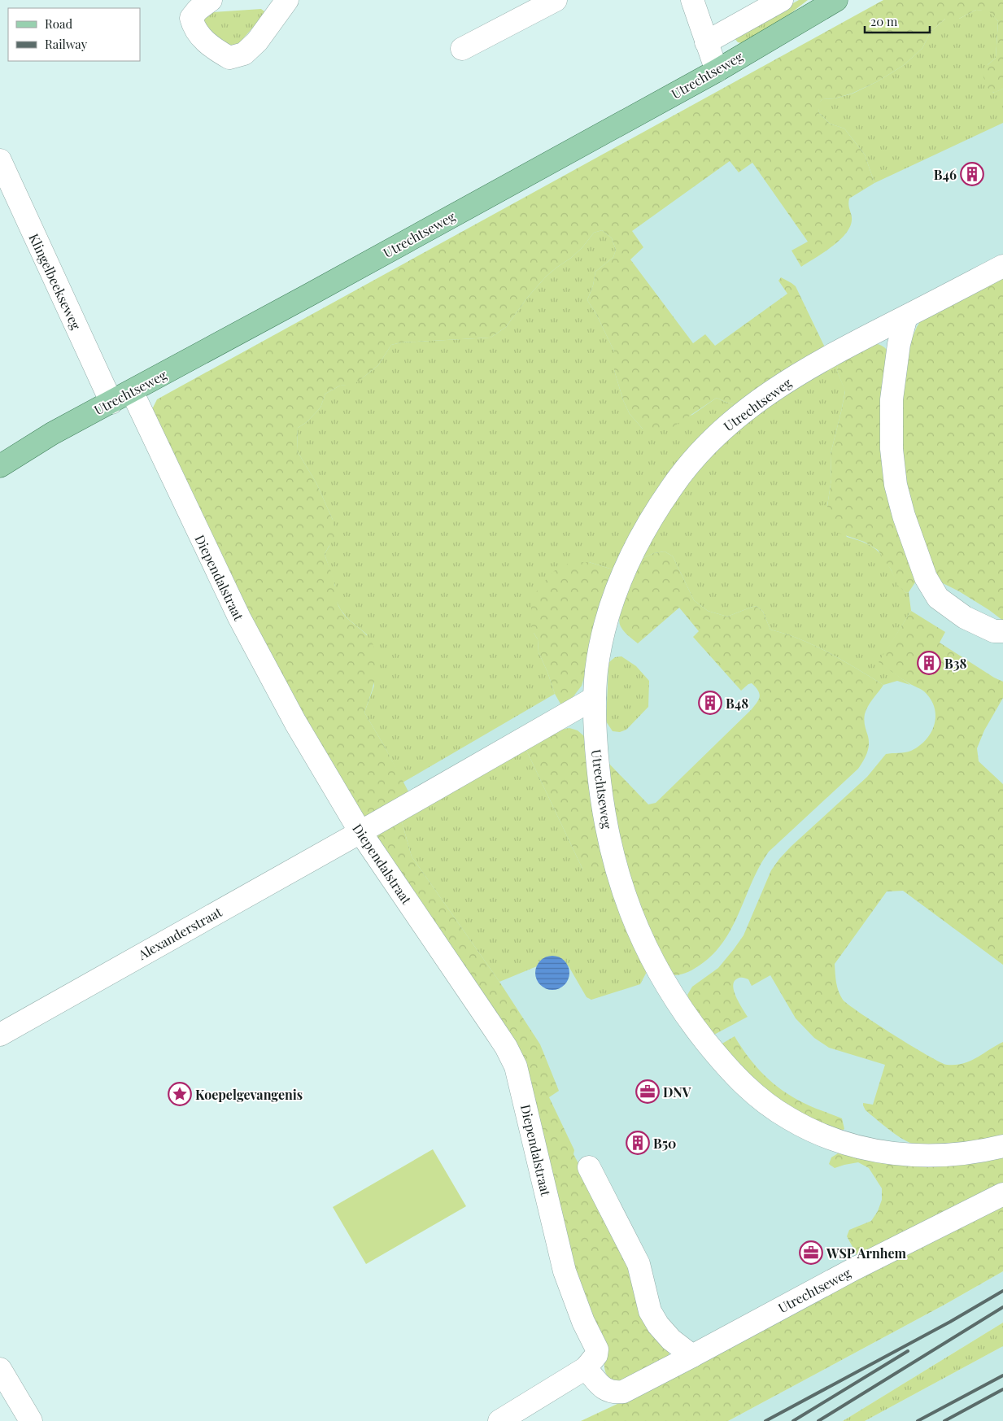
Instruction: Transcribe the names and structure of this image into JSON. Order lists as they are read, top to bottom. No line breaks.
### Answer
{"streets":{"main road":["Utrechtseweg"],"street":["Klingelbeekseweg","Diependalstraat","Alexanderstraat"]},"crossings":[["Utrechtseweg","Klingelbeekseweg"],["Utrechtseweg","Diependalstraat"],["Utrechtseweg","Alexanderstraat"],["Diependalstraat","Alexanderstraat"]],"places":{"building":["B46","B38","B48","B50"],"office":["DNV","WSP Arnhem"],"place":["Koepelgevangenis"]},"legend":["Road","Railway"],"scale_bar":"20 m"}
